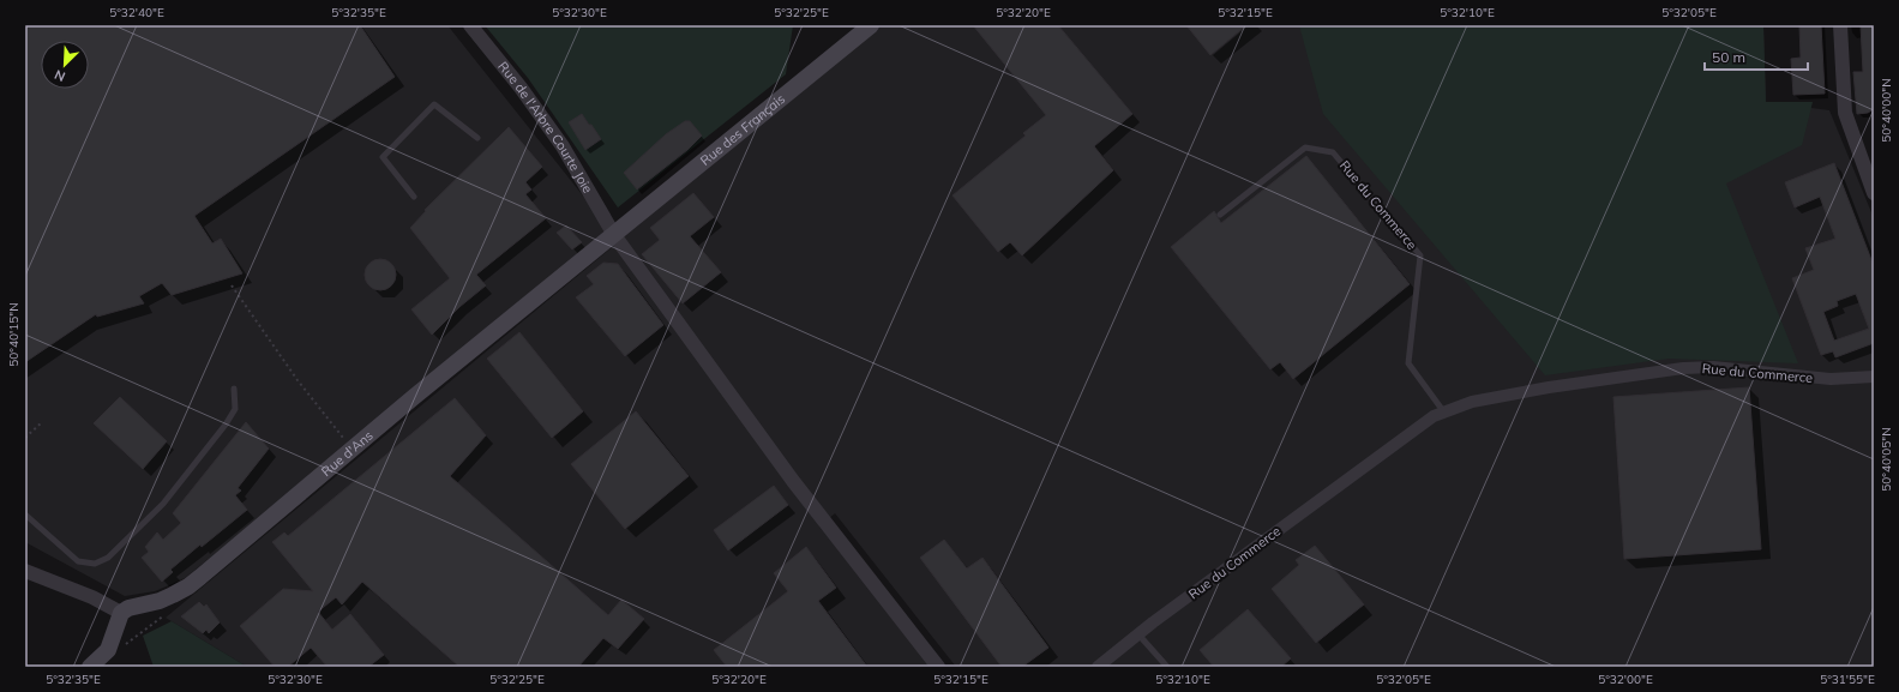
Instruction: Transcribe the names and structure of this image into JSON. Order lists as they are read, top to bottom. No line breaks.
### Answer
{"streets":{"main road":["Rue des Français","Rue d'Ans"],"street":["Rue de l'Arbre Courte Joie","Rue du Commerce"]},"crossings":[["Rue de l'Arbre Courte Joie","Rue des Français"],["Rue de l'Arbre Courte Joie","Rue d'Ans"],["Rue des Français","Rue d'Ans"]],"scale_bar":"50 m","north":"bottom left","coordinates":["5°32'40\"E","5°32'35\"E","5°32'30\"E","5°32'25\"E","5°32'20\"E","5°32'15\"E","5°32'10\"E","5°32'05\"E","50°40'00\"N","50°40'15\"N","50°40'05\"N","5°32'00\"E","5°31'55\"E"]}
